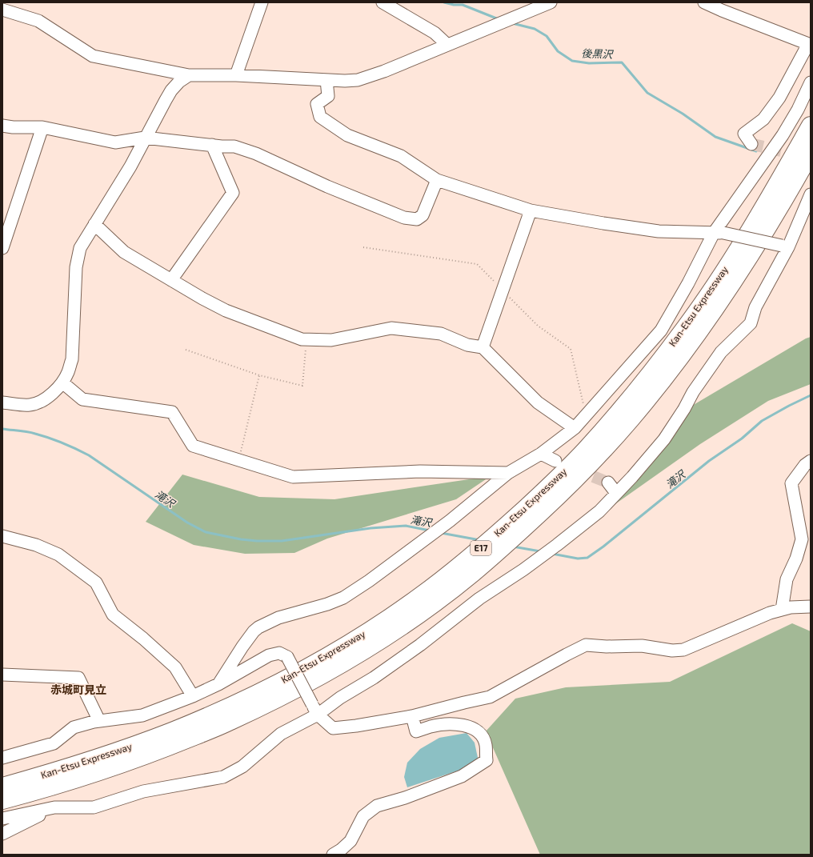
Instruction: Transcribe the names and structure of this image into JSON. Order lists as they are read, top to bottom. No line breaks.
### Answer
{"streets":{"highway":["Kan-Etsu Expressway","E17"]},"districts":["赤城町見立"],"water":["後黒沢","滝沢"]}
